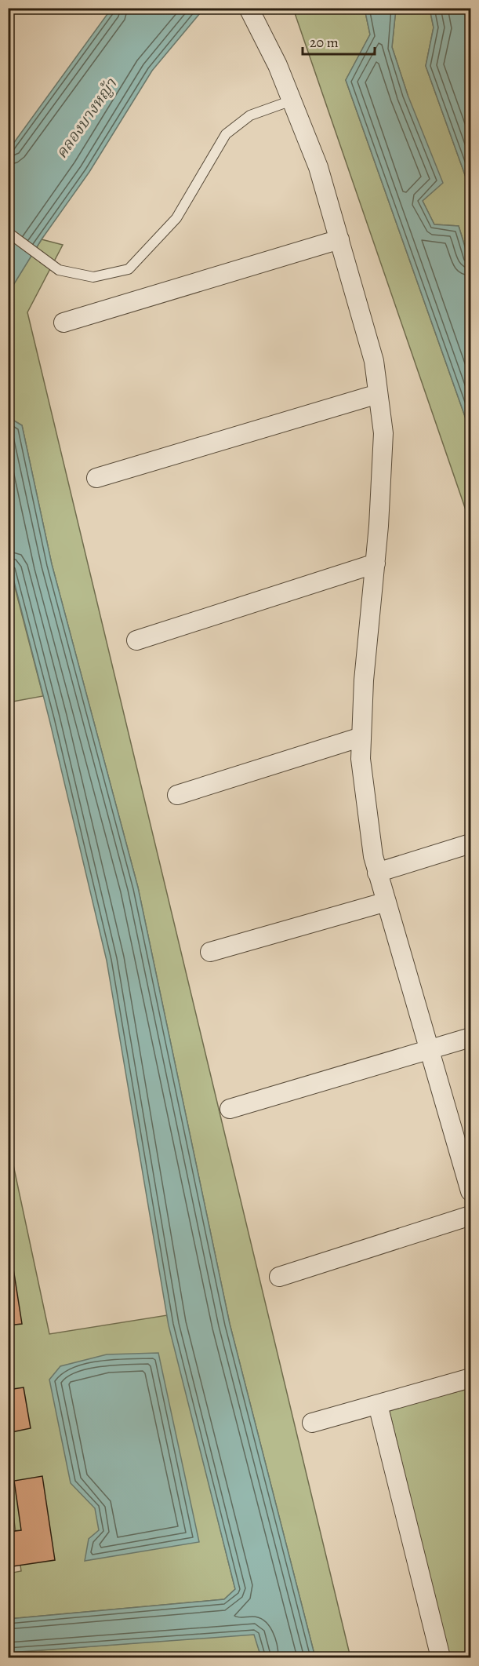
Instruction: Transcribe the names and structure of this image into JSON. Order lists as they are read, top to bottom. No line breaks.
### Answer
{"water":["คลองบางหญ้า"],"scale_bar":"20 m"}
